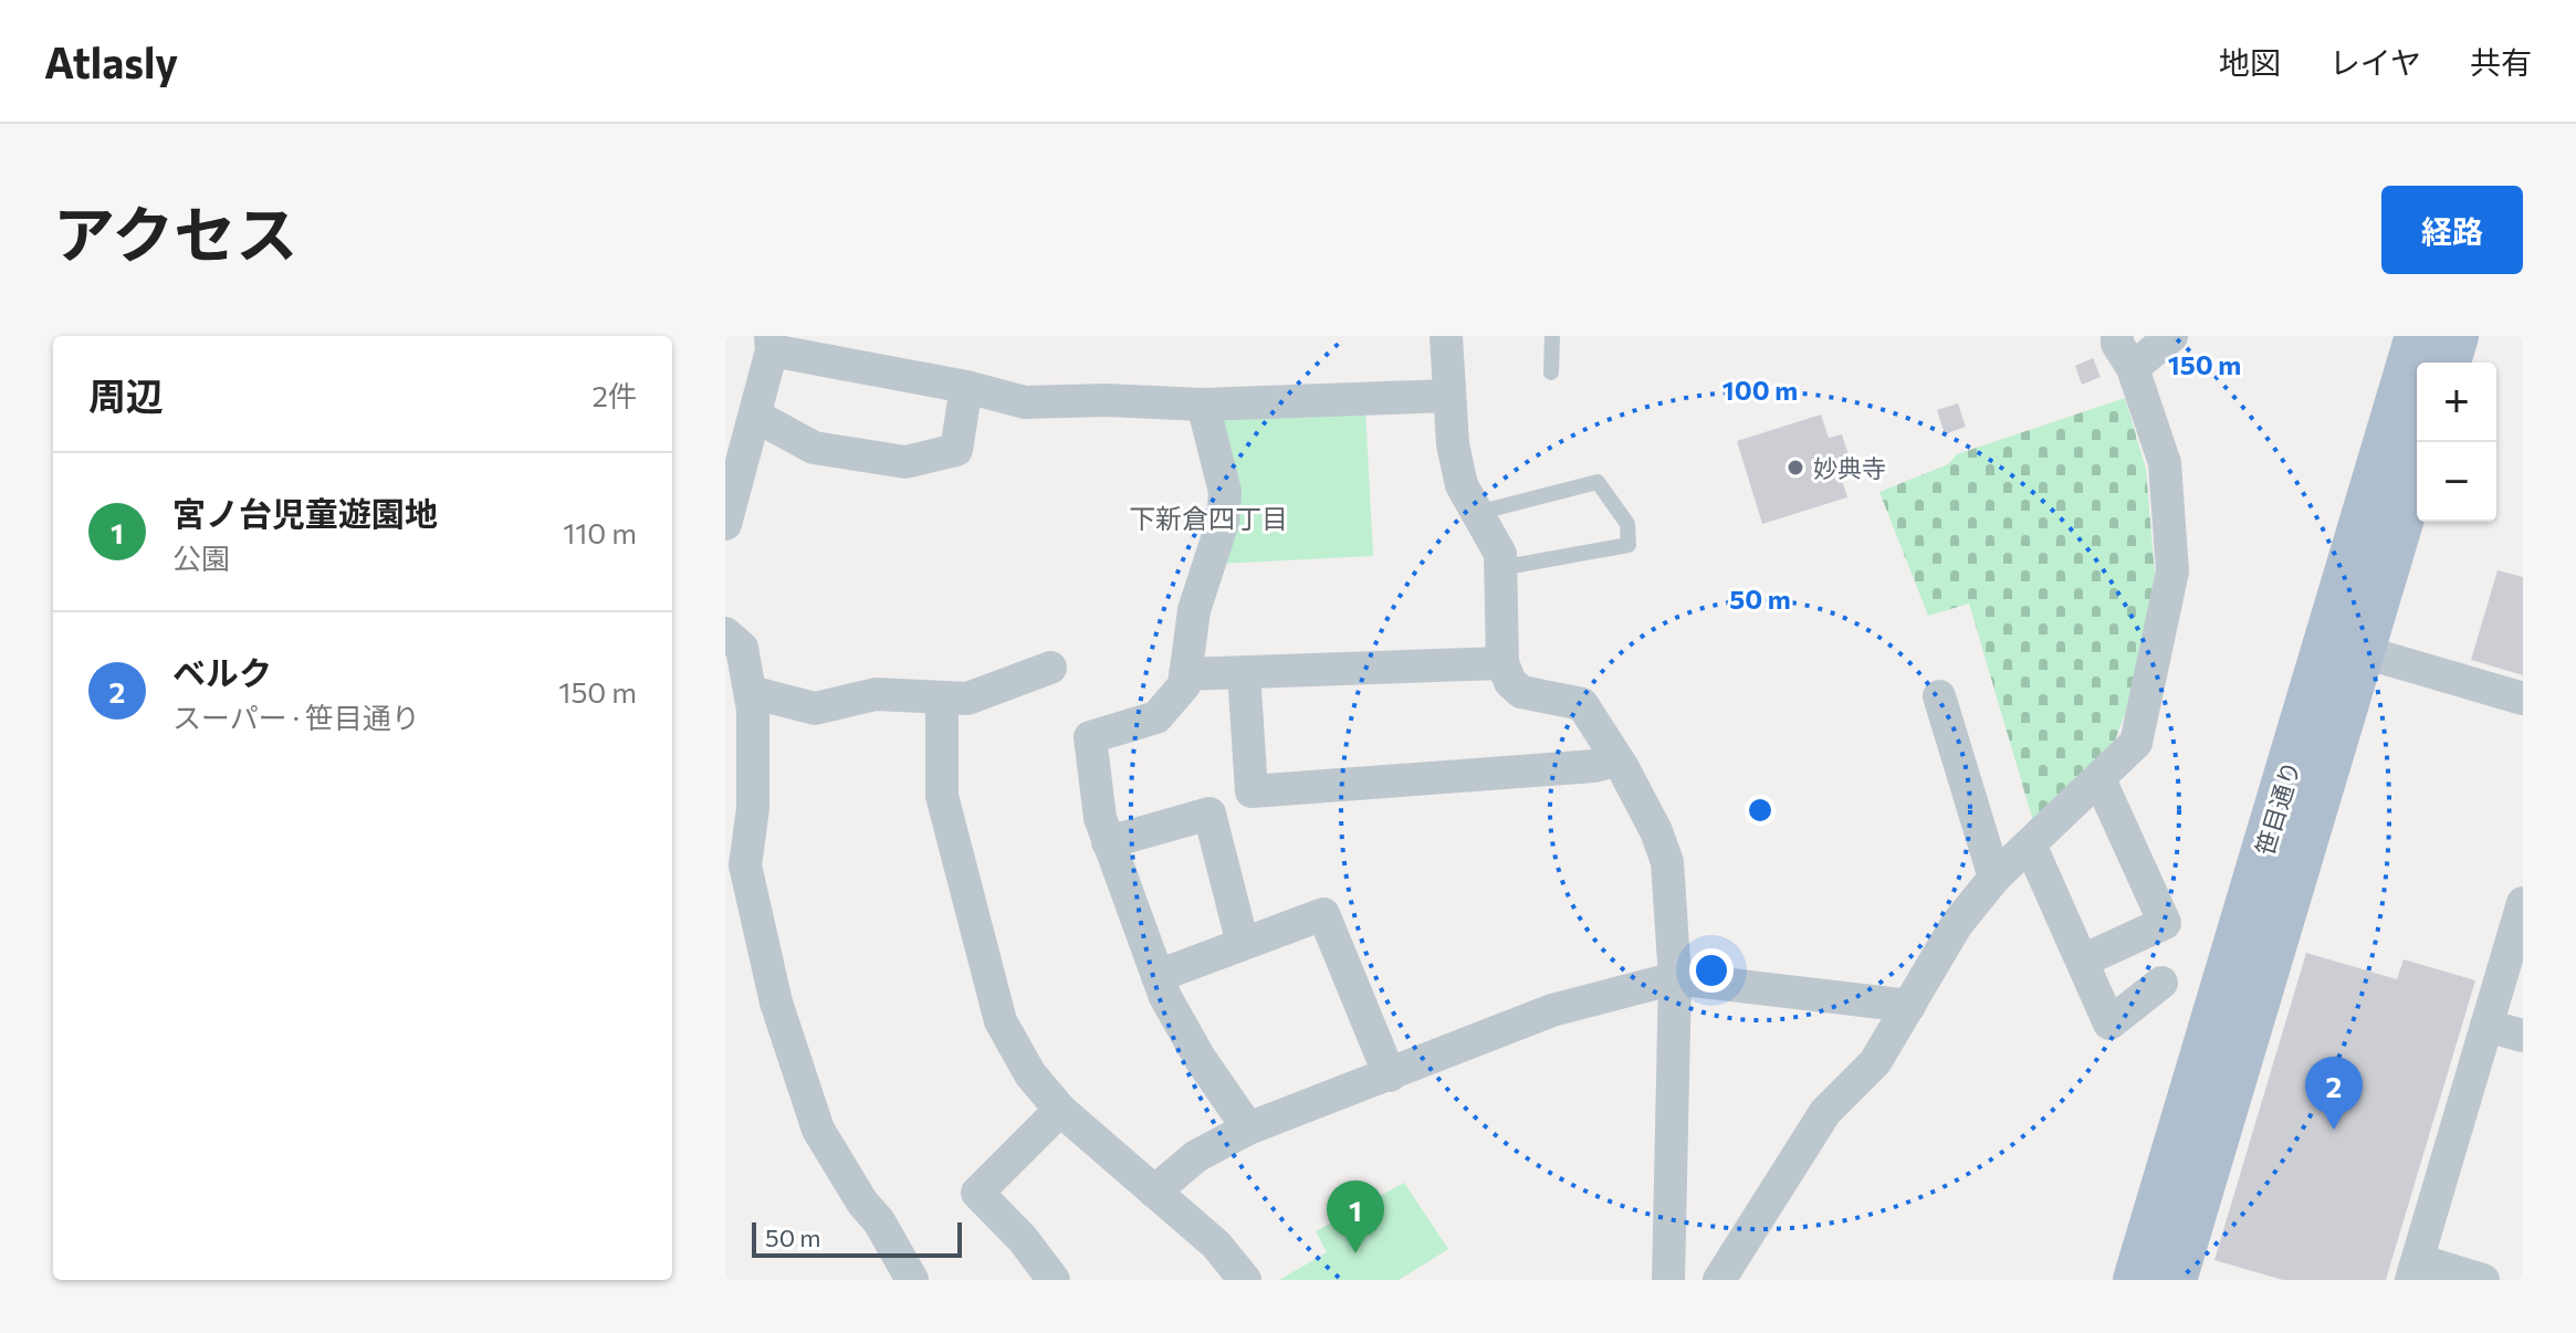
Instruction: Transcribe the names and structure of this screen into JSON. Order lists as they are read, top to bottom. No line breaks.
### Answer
{"streets":{"main road":["笹目通り"]},"districts":["下新倉四丁目"],"places":["妙典寺"],"scale_bar":"50 m","page":{"header":"Atlasly","nav":["地図","レイヤ","共有"],"title":"アクセス","buttons":"経路","heading":["周辺","2件"],"map_buttons":["+","−"],"list":[{"mark":"1","name":"宮ノ台児童遊園地","note":"公園","value":"110 m"},{"mark":"2","name":"ベルク","note":"スーパー · 笹目通り","value":"150 m"}],"pins":["2","1"],"scale":"50 m"},"rings":["150 m","100 m","50 m"]}
